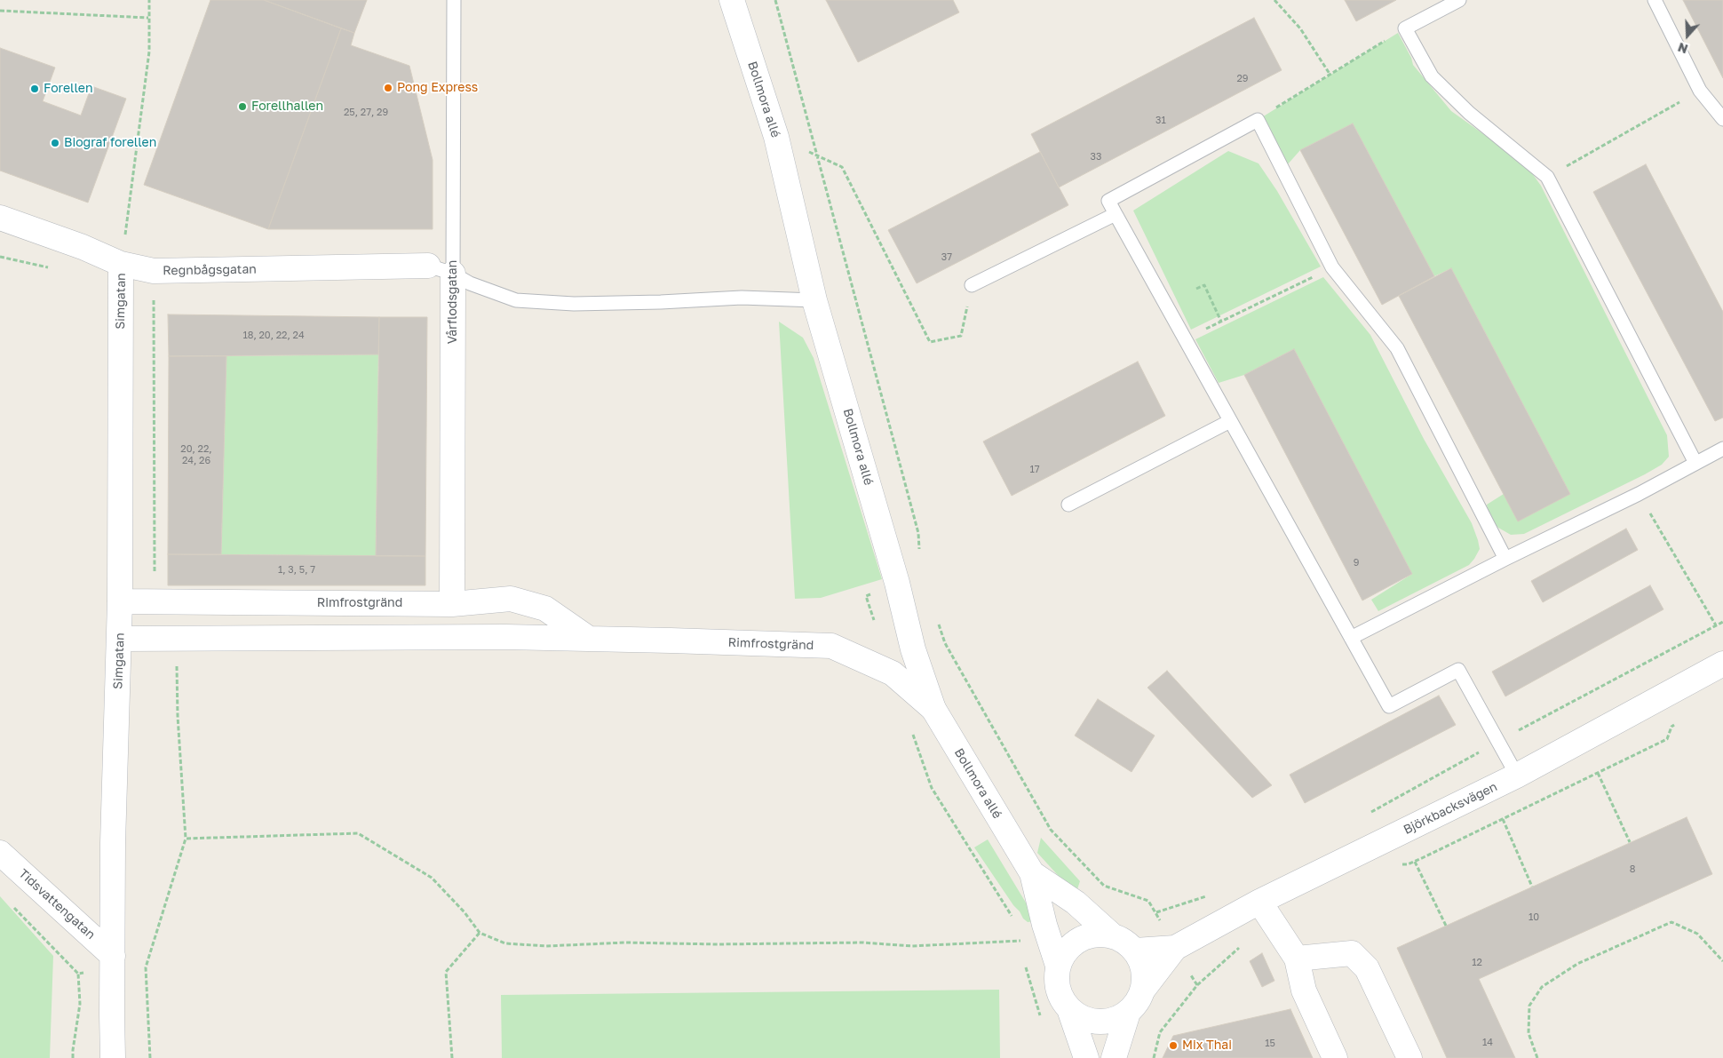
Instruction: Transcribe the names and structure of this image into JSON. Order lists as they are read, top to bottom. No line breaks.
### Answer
{"streets":{"street":["Bollmora allé","Regnbågsgatan","Simgatan","Vårflodsgatan","Rimfrostgränd","Björkbacksvägen","Tidsvattengatan"]},"crossings":[["Bollmora allé","Rimfrostgränd"],["Bollmora allé","Björkbacksvägen"],["Regnbågsgatan","Simgatan"],["Simgatan","Rimfrostgränd"],["Simgatan","Tidsvattengatan"],["Vårflodsgatan","Rimfrostgränd"]],"places":["Pong Express","Forellen","Forellhallen","Biograf forellen","Mix Thai"],"house_numbers":["29","25, 27, 29","31","33","37","18, 20, 22, 24","20, 22, 24, 26","17","9","1, 3, 5, 7","8","10","12","14","15"],"north":"bottom"}
